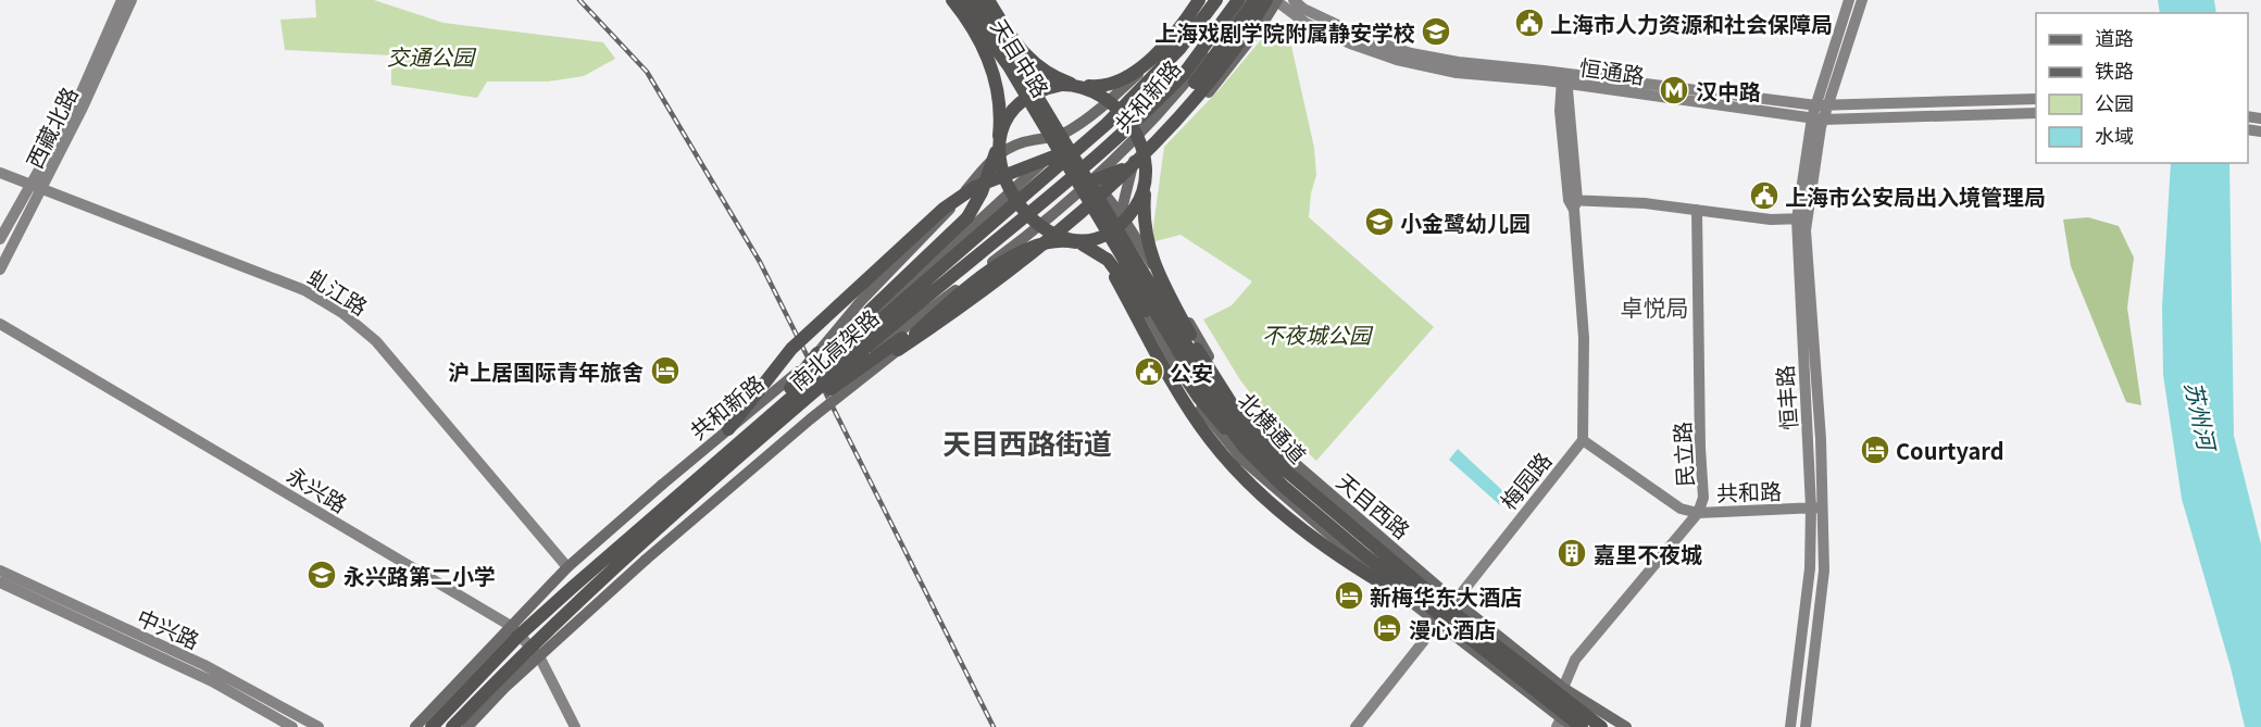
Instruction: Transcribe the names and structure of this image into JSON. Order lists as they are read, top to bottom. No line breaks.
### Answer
{"streets":{"highway":["南北高架路","北横通道"],"main road":["天目中路","恒通路","共和新路","西藏北路","虬江路","恒丰路","民立路","梅园路","永兴路","共和路","天目西路","中兴路"]},"crossings":[["天目中路","共和新路"],["天目中路","北横通道"],["天目中路","天目西路"],["恒通路","恒丰路"],["共和新路","虬江路"],["共和新路","南北高架路"],["共和新路","永兴路"],["共和新路","天目西路"],["西藏北路","虬江路"],["恒丰路","共和路"],["民立路","共和路"],["民立路","天目西路"],["梅园路","共和路"],["梅园路","天目西路"]],"districts":["卓悦局","天目西路街道"],"water":["苏州河"],"parks":["交通公园","不夜城公园"],"places":{"public building":["上海市人力资源和社会保障局","上海市公安局出入境管理局","公安"],"school or university":["上海戏剧学院附属静安学校","小金鹭幼儿园","永兴路第二小学"],"metro station":["汉中路"],"hotel":["沪上居国际青年旅舍","Courtyard","新梅华东大酒店","漫心酒店"],"building":["嘉里不夜城"]},"legend":["道路","铁路","公园","水域"]}
